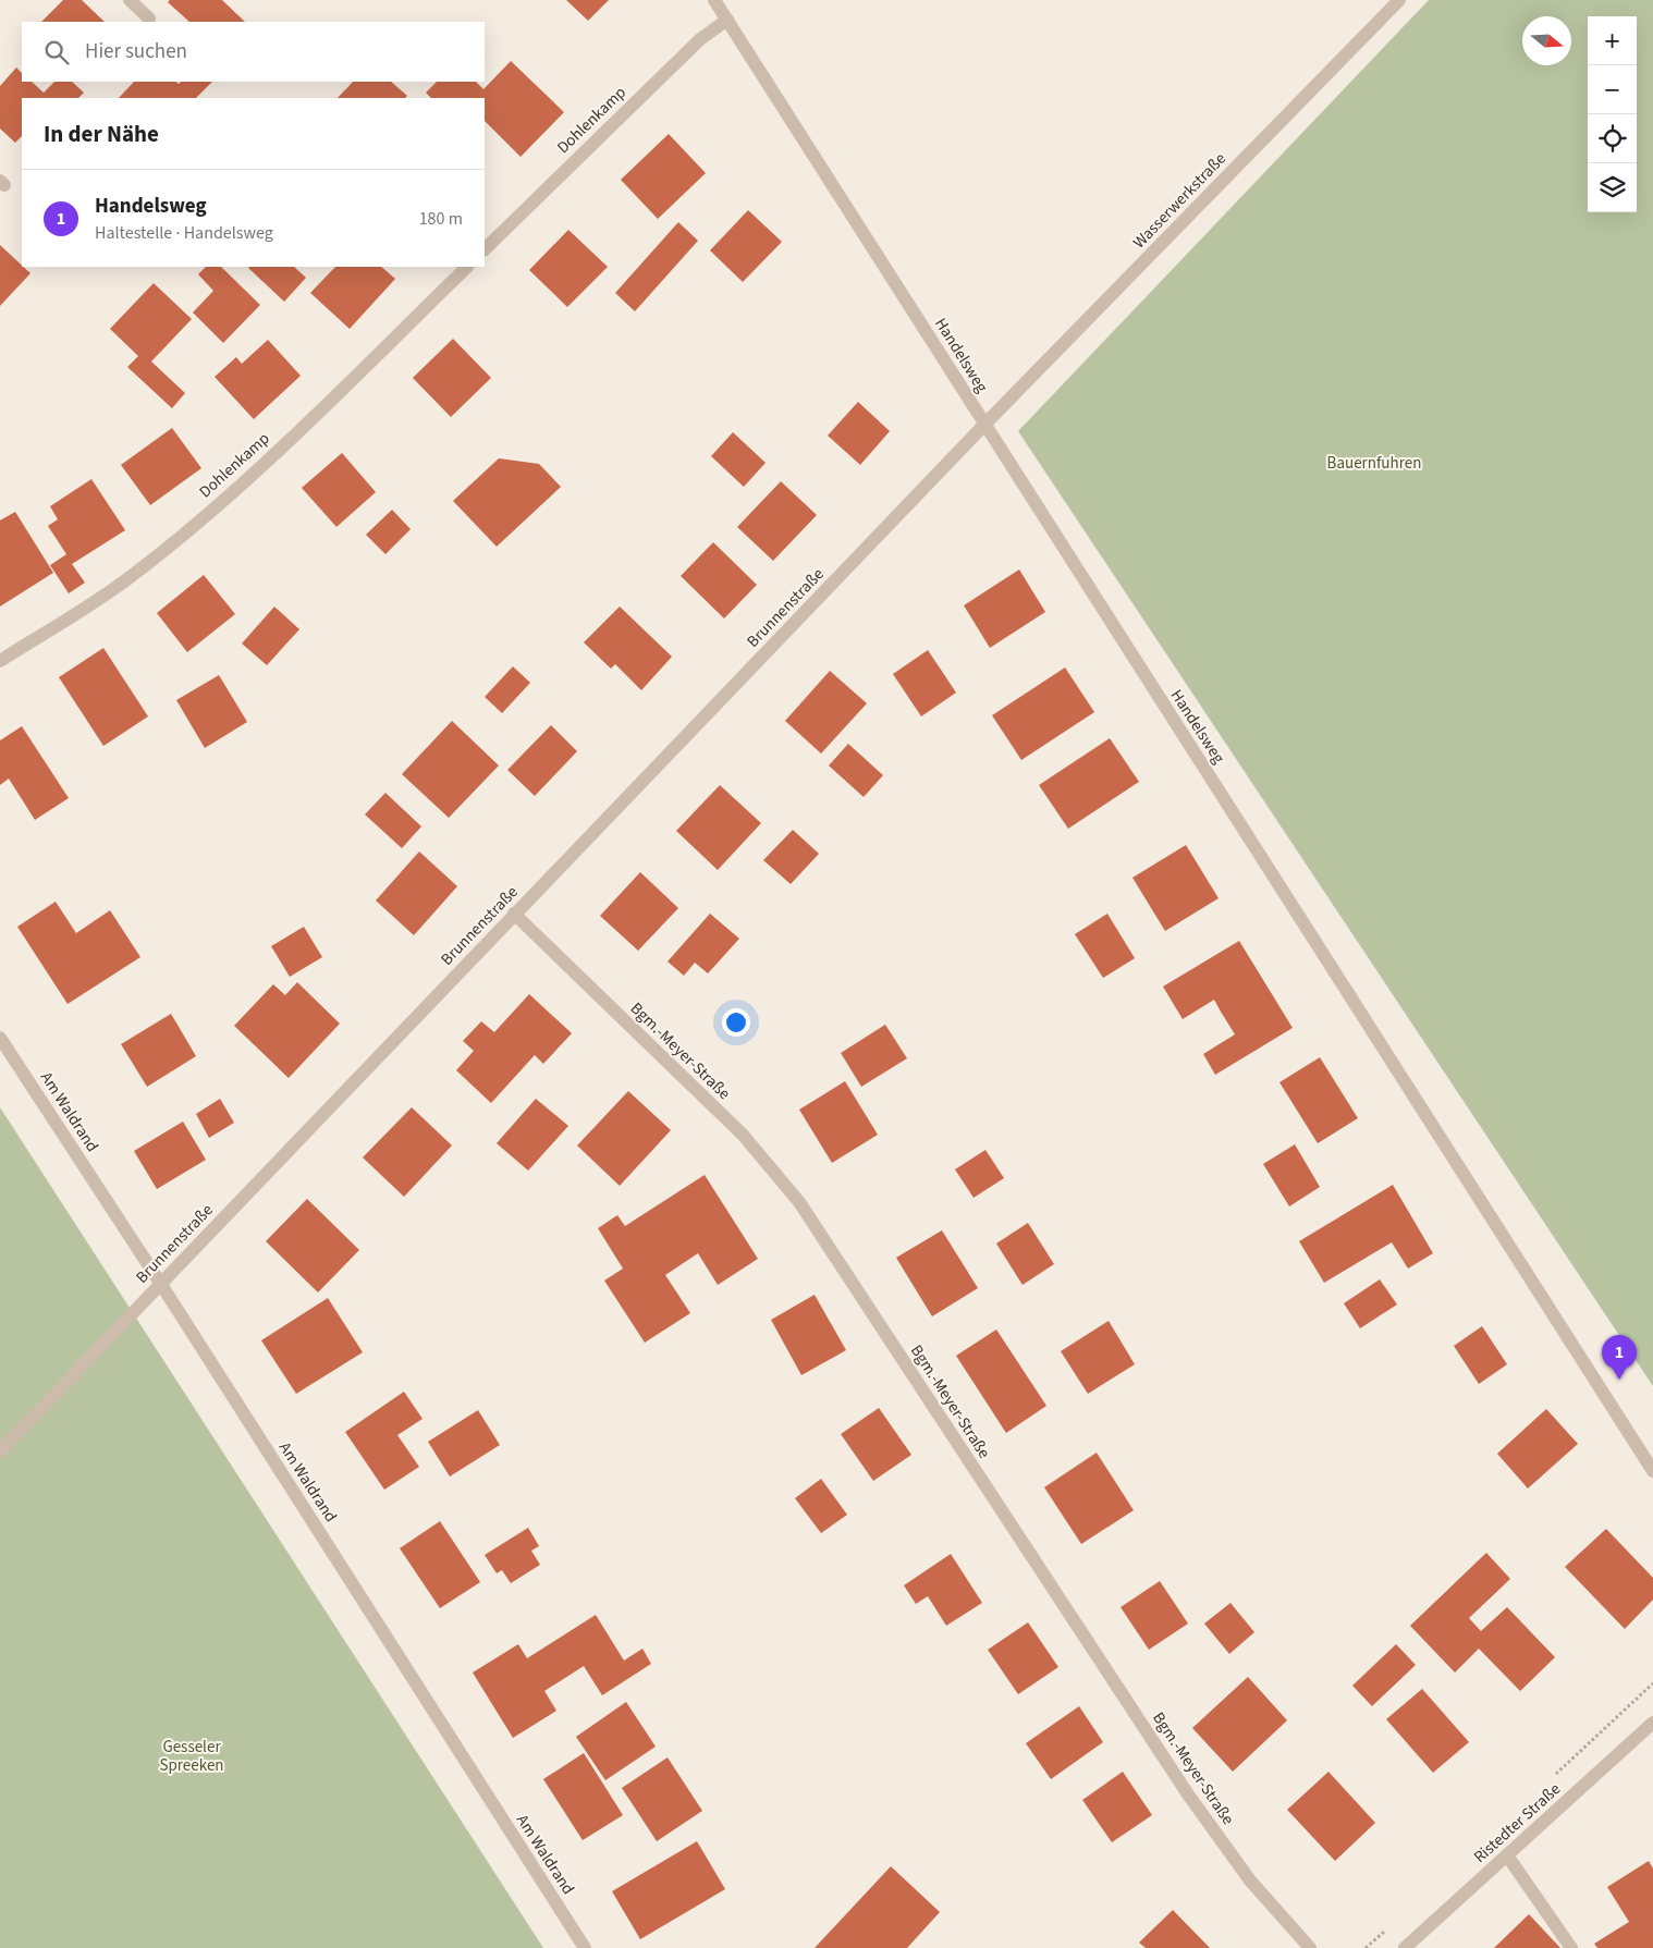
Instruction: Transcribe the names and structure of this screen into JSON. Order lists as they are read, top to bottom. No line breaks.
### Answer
{"streets":{"street":["Dohlenkamp","Wasserwerkstraße","Handelsweg","Brunnenstraße","Bgm.-Meyer-Straße","Am Waldrand","Ristedter Straße"]},"crossings":[["Dohlenkamp","Handelsweg"],["Wasserwerkstraße","Handelsweg"],["Wasserwerkstraße","Brunnenstraße"],["Handelsweg","Brunnenstraße"],["Brunnenstraße","Bgm.-Meyer-Straße"],["Brunnenstraße","Am Waldrand"]],"parks":["Bauernfuhren","Gesseler Spreeken"],"north":"right","page":{"map_buttons":["+","−"],"search":"Hier suchen","heading":"In der Nähe","list":[{"mark":"1","name":"Handelsweg","note":"Haltestelle · Handelsweg","value":"180 m"}],"pins":"1"}}
